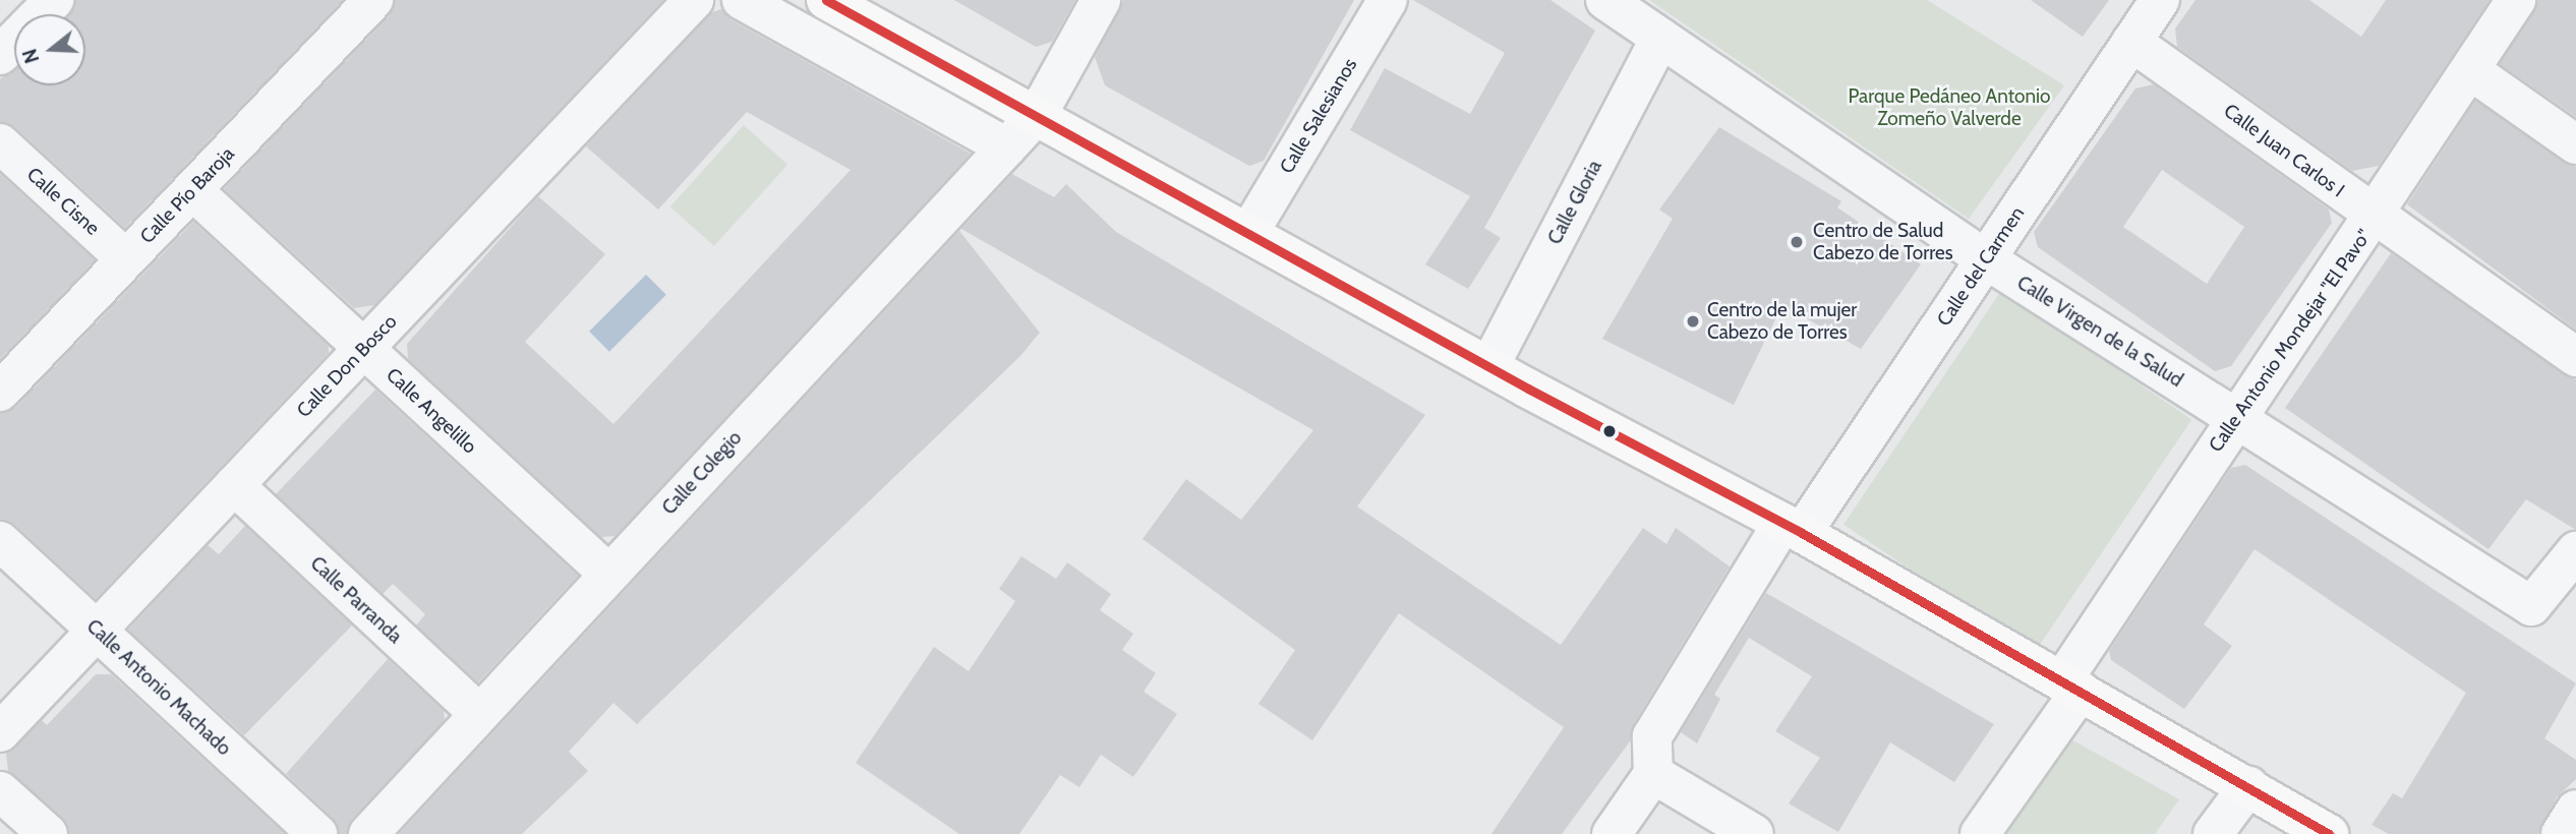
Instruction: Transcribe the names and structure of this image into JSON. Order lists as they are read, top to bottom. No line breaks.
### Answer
{"streets":{"street":["Calle Salesianos","Calle Juan Carlos I","Calle Pío Baroja","Calle Cisne","Calle Gloria","Calle del Carmen","Calle Virgen de la Salud","Calle Antonio Mondejar \"El Pavo\"","Calle Don Bosco","Calle Angelillo","Calle Colegio","Calle Parranda","Calle Antonio Machado"]},"crossings":[["Calle Juan Carlos I","Calle del Carmen"],["Calle Juan Carlos I","Calle Antonio Mondejar \"El Pavo\""],["Calle Pío Baroja","Calle Cisne"],["Calle Pío Baroja","Calle Angelillo"],["Calle Gloria","Calle Virgen de la Salud"],["Calle del Carmen","Calle Virgen de la Salud"],["Calle Virgen de la Salud","Calle Antonio Mondejar \"El Pavo\""],["Calle Don Bosco","Calle Angelillo"],["Calle Don Bosco","Calle Parranda"],["Calle Don Bosco","Calle Antonio Machado"],["Calle Angelillo","Calle Colegio"],["Calle Colegio","Calle Parranda"]],"parks":["Parque Pedáneo Antonio Zomeño Valverde"],"places":["Centro de Salud Cabezo de Torres","Centro de la mujer Cabezo de Torres"],"north":"left"}
